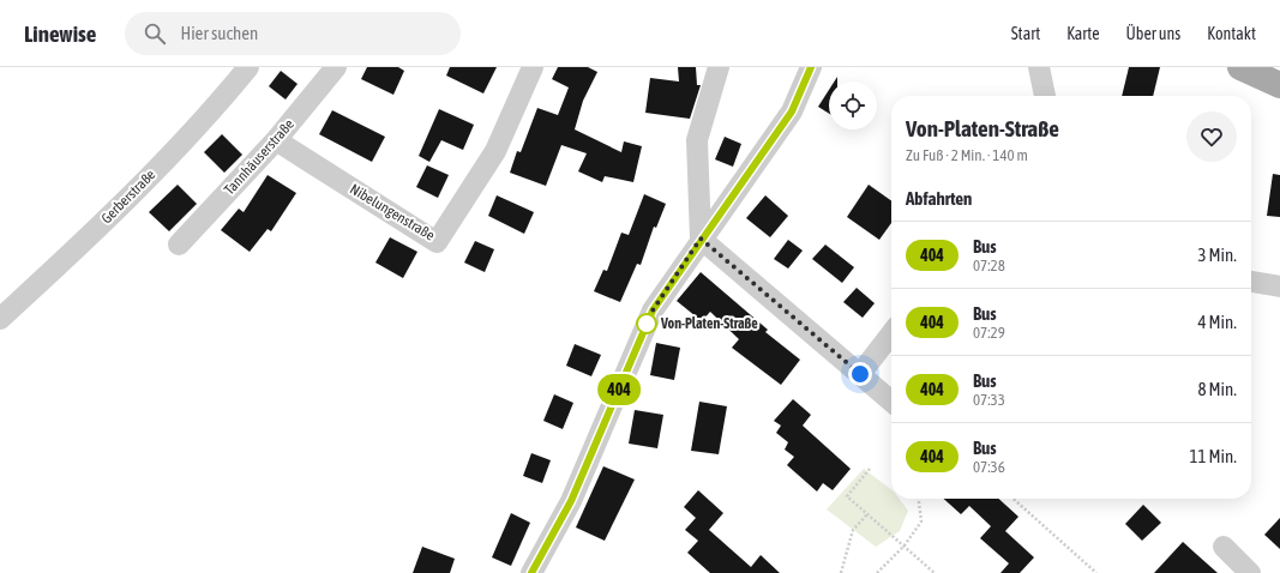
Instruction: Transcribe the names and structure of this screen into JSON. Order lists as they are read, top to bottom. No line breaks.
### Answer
{"streets":{"street":["Tannhäuserstraße","Gerberstraße","Nibelungenstraße"]},"crossings":[["Tannhäuserstraße","Nibelungenstraße"]],"places":["Von-Platen-Straße"],"lines":["bus line 404"],"page":{"header":"Linewise","search":"Hier suchen","nav":["Start","Karte","Über uns","Kontakt"],"on_map":"404","heading":[["Von-Platen-Straße","Zu Fuß · 2 Min. · 140 m"],"Abfahrten"],"list":[{"mark":"404","name":"Bus","note":"07:28","value":"3 Min."},{"mark":"404","name":"Bus","note":"07:29","value":"4 Min."},{"mark":"404","name":"Bus","note":"07:33","value":"8 Min."},{"mark":"404","name":"Bus","note":"07:36","value":"11 Min."}]}}
